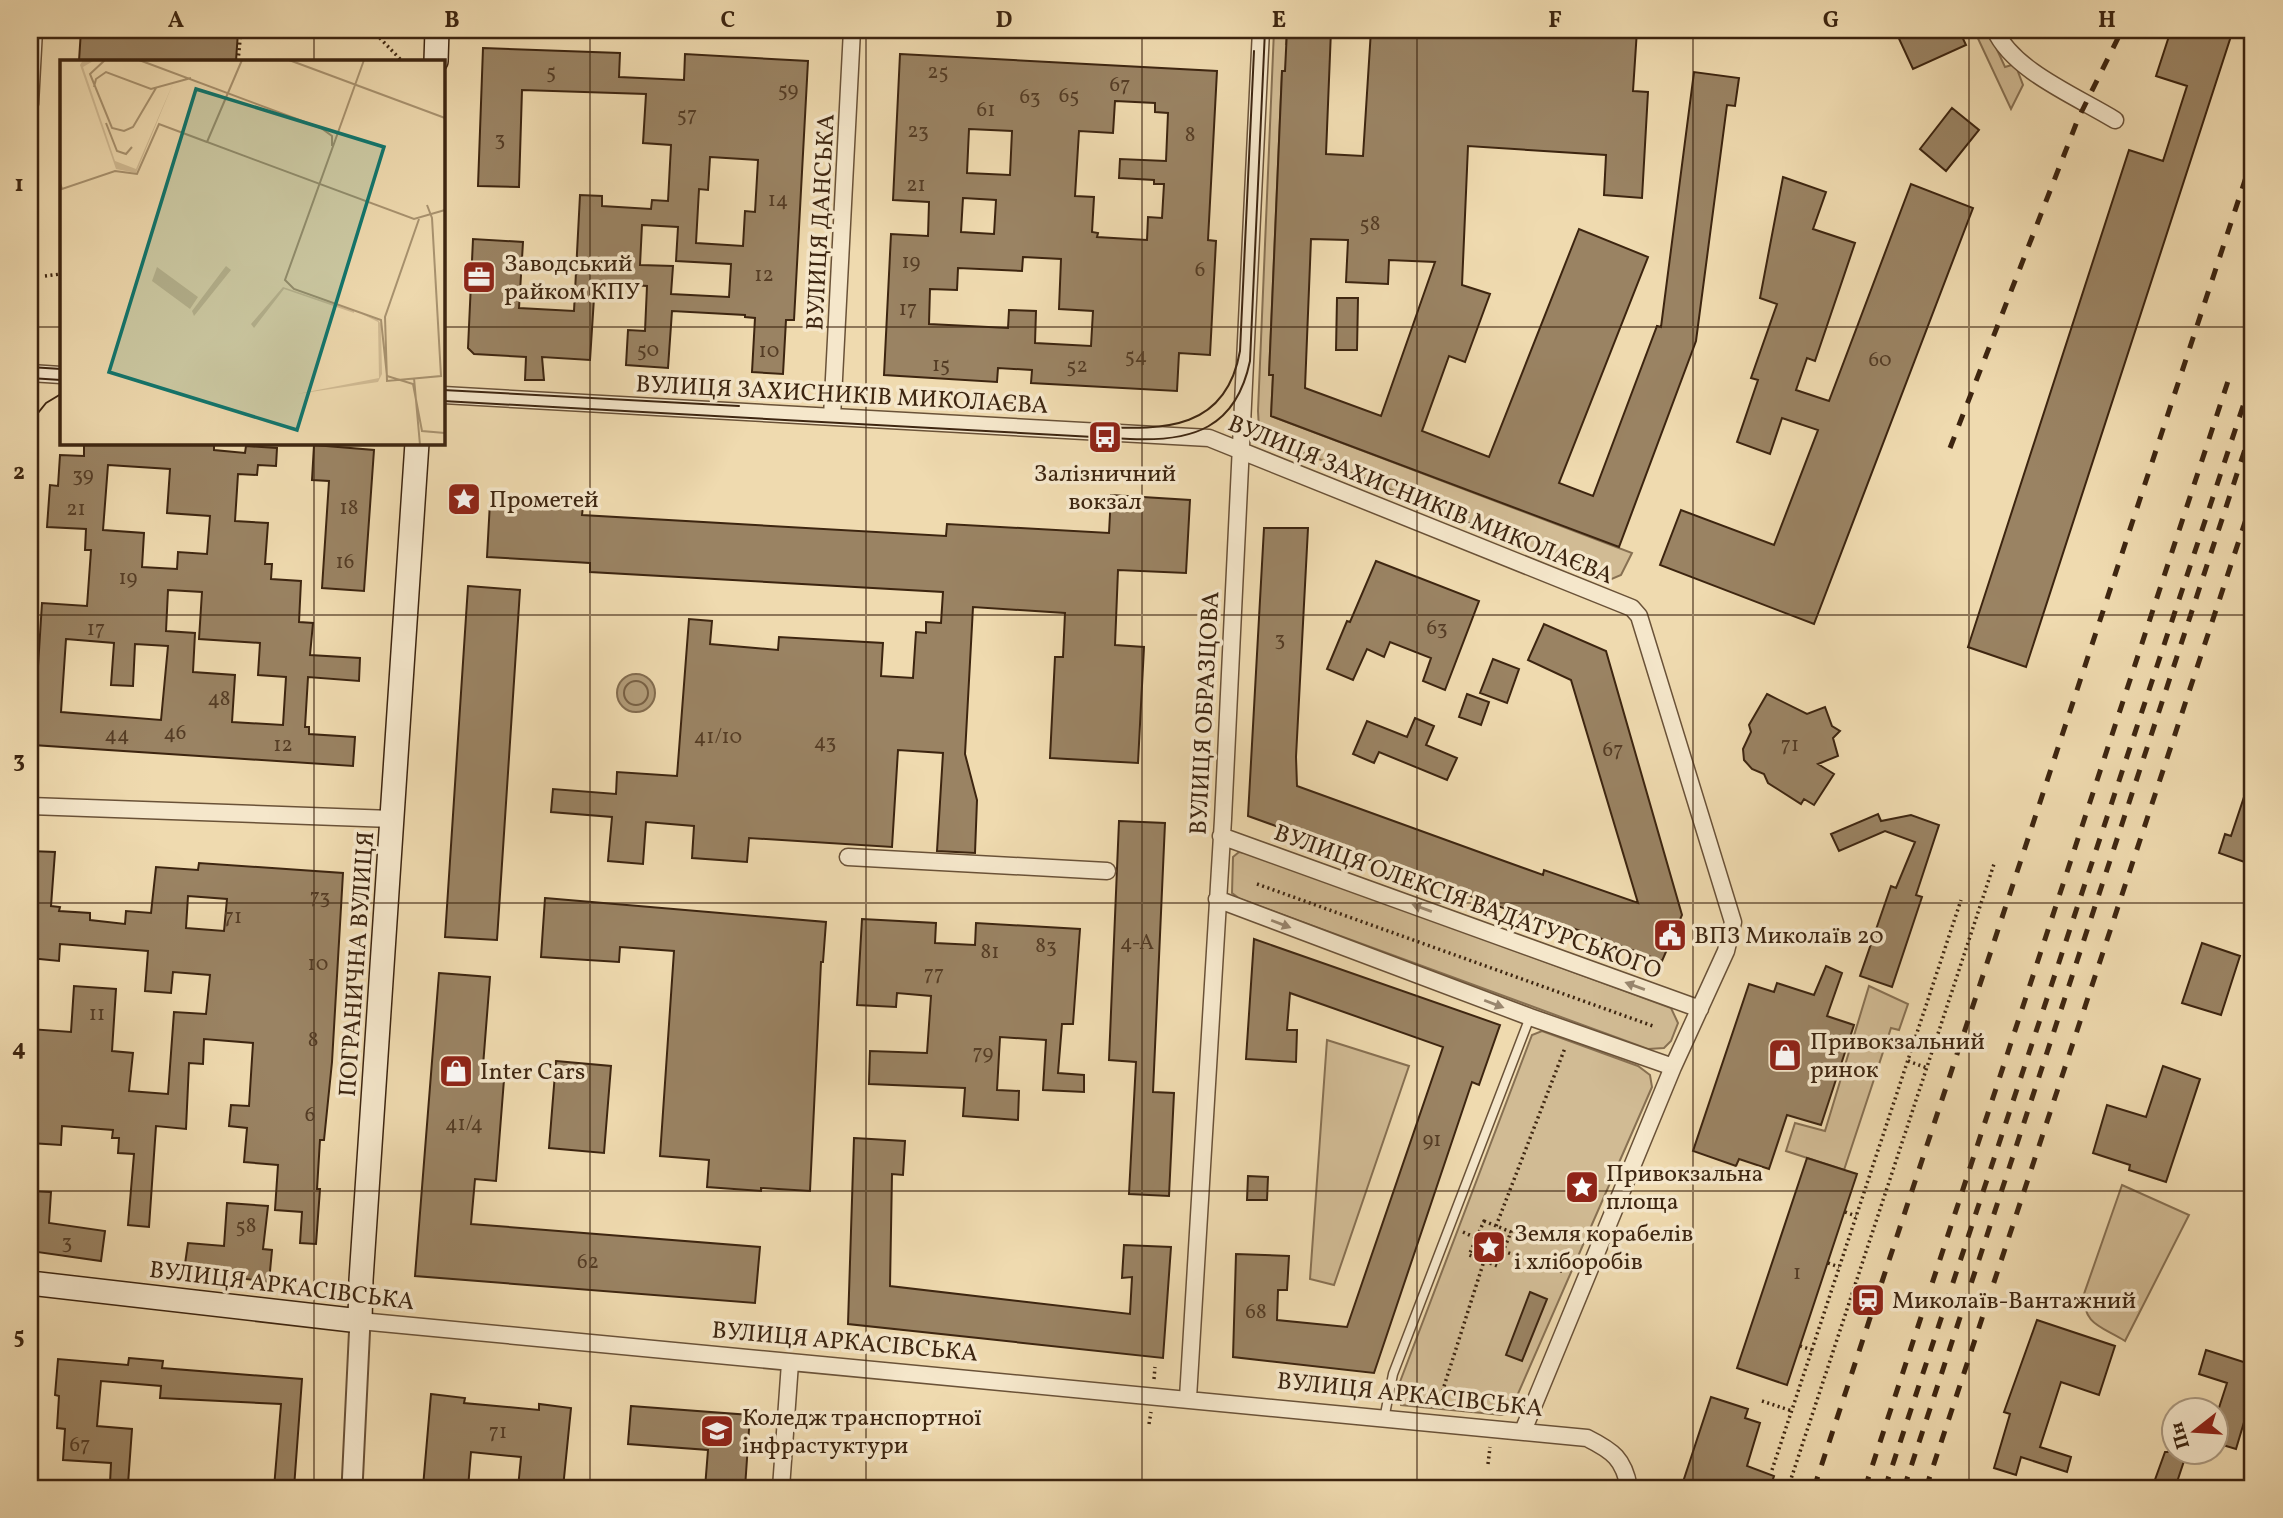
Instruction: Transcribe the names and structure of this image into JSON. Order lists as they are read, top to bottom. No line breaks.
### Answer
{"streets":{"main road":["ПОГРАНИЧНА ВУЛИЦЯ","ВУЛИЦЯ АРКАСІВСЬКА"],"street":["ВУЛИЦЯ ДАНСЬКА","ВУЛИЦЯ ЗАХИСНИКІВ МИКОЛАЄВА","ВУЛИЦЯ ОБРАЗЦОВА","ВУЛИЦЯ ОЛЕКСІЯ ВАДАТУРСЬКОГО"]},"crossings":[["ВУЛИЦЯ ДАНСЬКА","ВУЛИЦЯ ЗАХИСНИКІВ МИКОЛАЄВА"],["ВУЛИЦЯ ЗАХИСНИКІВ МИКОЛАЄВА","ВУЛИЦЯ ОБРАЗЦОВА"],["ВУЛИЦЯ ЗАХИСНИКІВ МИКОЛАЄВА","ВУЛИЦЯ ОЛЕКСІЯ ВАДАТУРСЬКОГО"],["ВУЛИЦЯ ОБРАЗЦОВА","ВУЛИЦЯ ОЛЕКСІЯ ВАДАТУРСЬКОГО"],["ВУЛИЦЯ ОБРАЗЦОВА","ВУЛИЦЯ АРКАСІВСЬКА"],["ПОГРАНИЧНА ВУЛИЦЯ","ВУЛИЦЯ АРКАСІВСЬКА"]],"places":{"office":["Заводський райком КПУ"],"bus stop":["Залізничний вокзал"],"place":["Прометей","Привокзальна площа","Земля корабелів і хліборобів"],"public building":["ВПЗ Миколаїв 20"],"shop":["Привокзальний ринок","Inter Cars"],"station":["Миколаїв-Вантажний"],"school or university":["Коледж транспортної інфрастуктури"]},"house_numbers":["5","25","67","59","65","63","61","57","23","8","3","21","14","58","19","6","12","17","50","10","54","60","15","52","39","18","21","16","19","63","17","3","48","46","44","41/10","43","12","71","67","73","71","4-А","83","81","10","77","11","8","79","6","41/4","91","58","3","62","1","68","71","67"],"north":"left","grid":{"columns":["A","B","C","D","E","F","G","H"],"rows":["1","2","3","4","5"]}}
